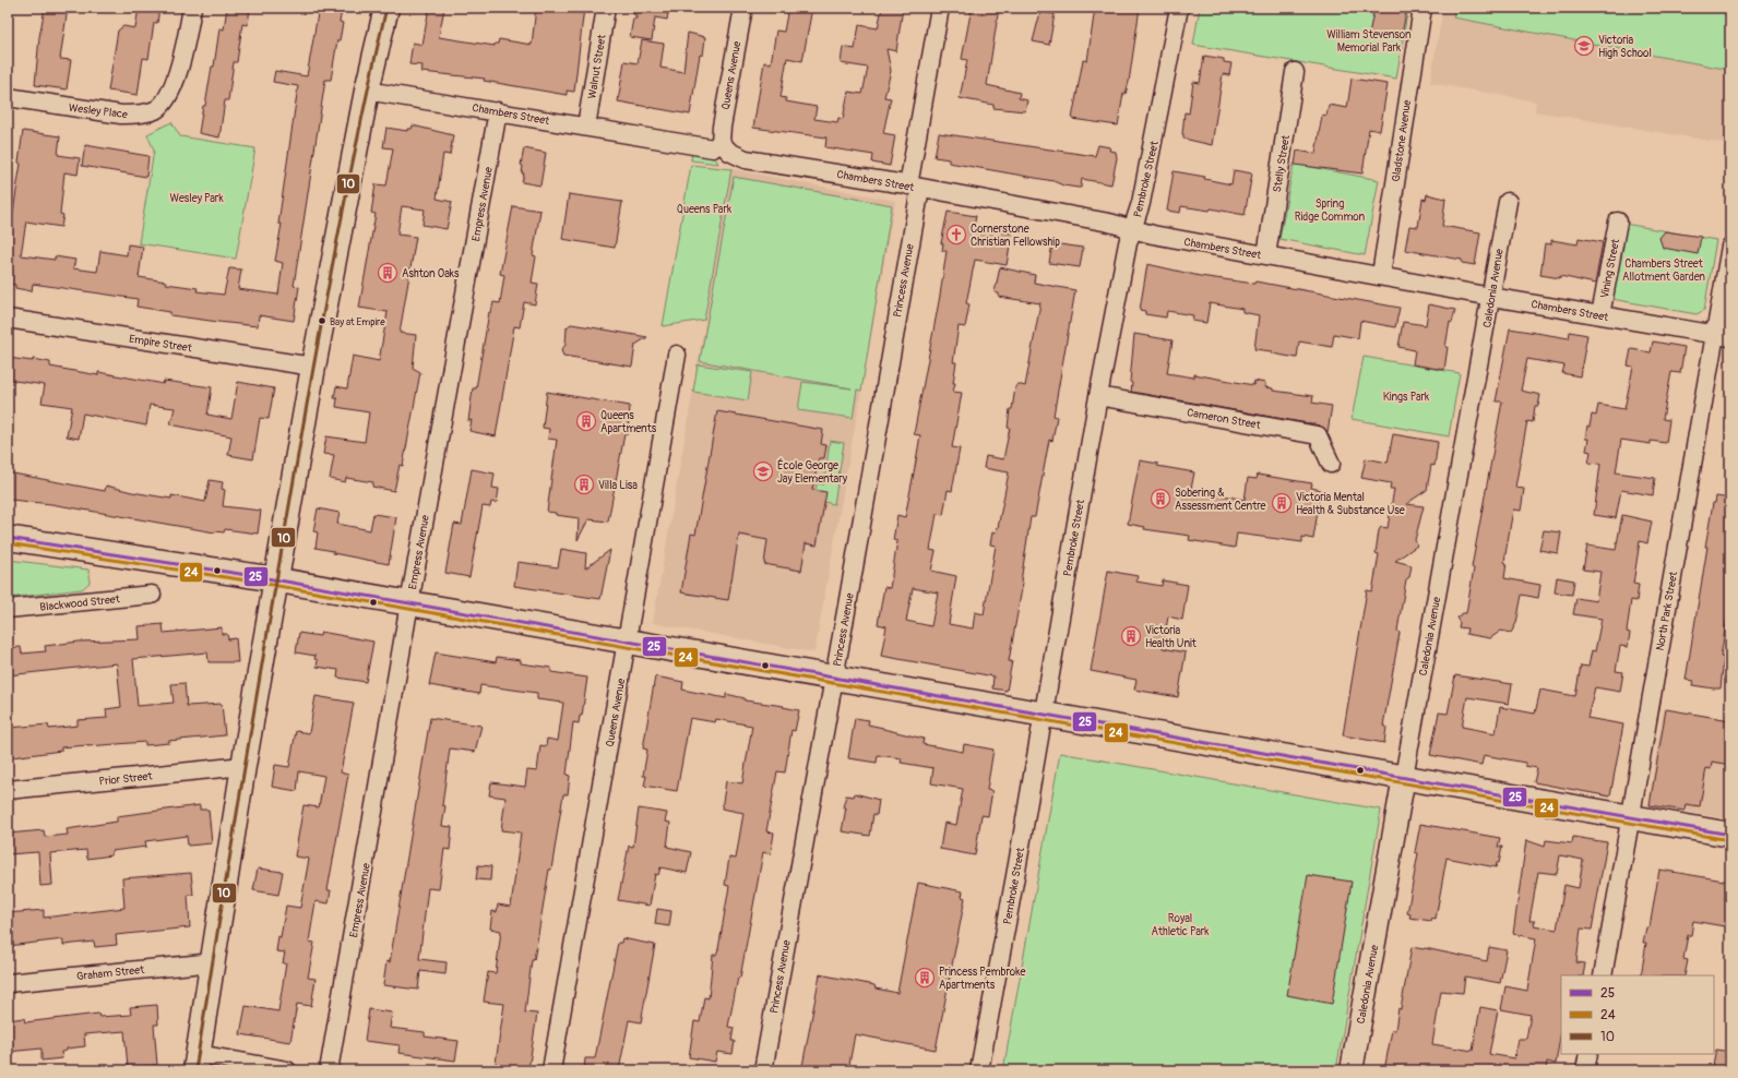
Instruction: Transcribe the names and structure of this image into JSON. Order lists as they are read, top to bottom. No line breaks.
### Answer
{"streets":{"street":["Walnut Street","Queens Avenue","Wesley Place","Chambers Street","Gladstone Avenue","Stelly Street","Pembroke Street","Empress Avenue","Vining Street","Princess Avenue","Caledonia Avenue","Empire Street","Cameron Street","Blackwood Street","North Park Street","Prior Street","Graham Street"]},"crossings":[["Walnut Street","Chambers Street"],["Queens Avenue","Chambers Street"],["Chambers Street","Gladstone Avenue"],["Chambers Street","Stelly Street"],["Chambers Street","Pembroke Street"],["Chambers Street","Empress Avenue"],["Chambers Street","Vining Street"],["Chambers Street","Princess Avenue"],["Chambers Street","Caledonia Avenue"],["Chambers Street","North Park Street"],["Pembroke Street","Cameron Street"]],"parks":["William Stevenson Memorial Park","Wesley Park","Spring Ridge Common","Queens Park","Chambers Street Allotment Garden","Kings Park","Royal Athletic Park"],"places":{"school or university":["Victoria High School","École George Jay Elementary"],"church":["Cornerstone Christian Fellowship"],"building":["Ashton Oaks","Queens Apartments","Villa Lisa","Sobering & Assessment Centre","Victoria Mental Health & Substance Use","Victoria Health Unit","Princess Pembroke Apartments"],"other":["Bay at Empire"]},"lines":["transit line 10","transit line 25","transit line 24"],"legend":["25","24","10"]}
